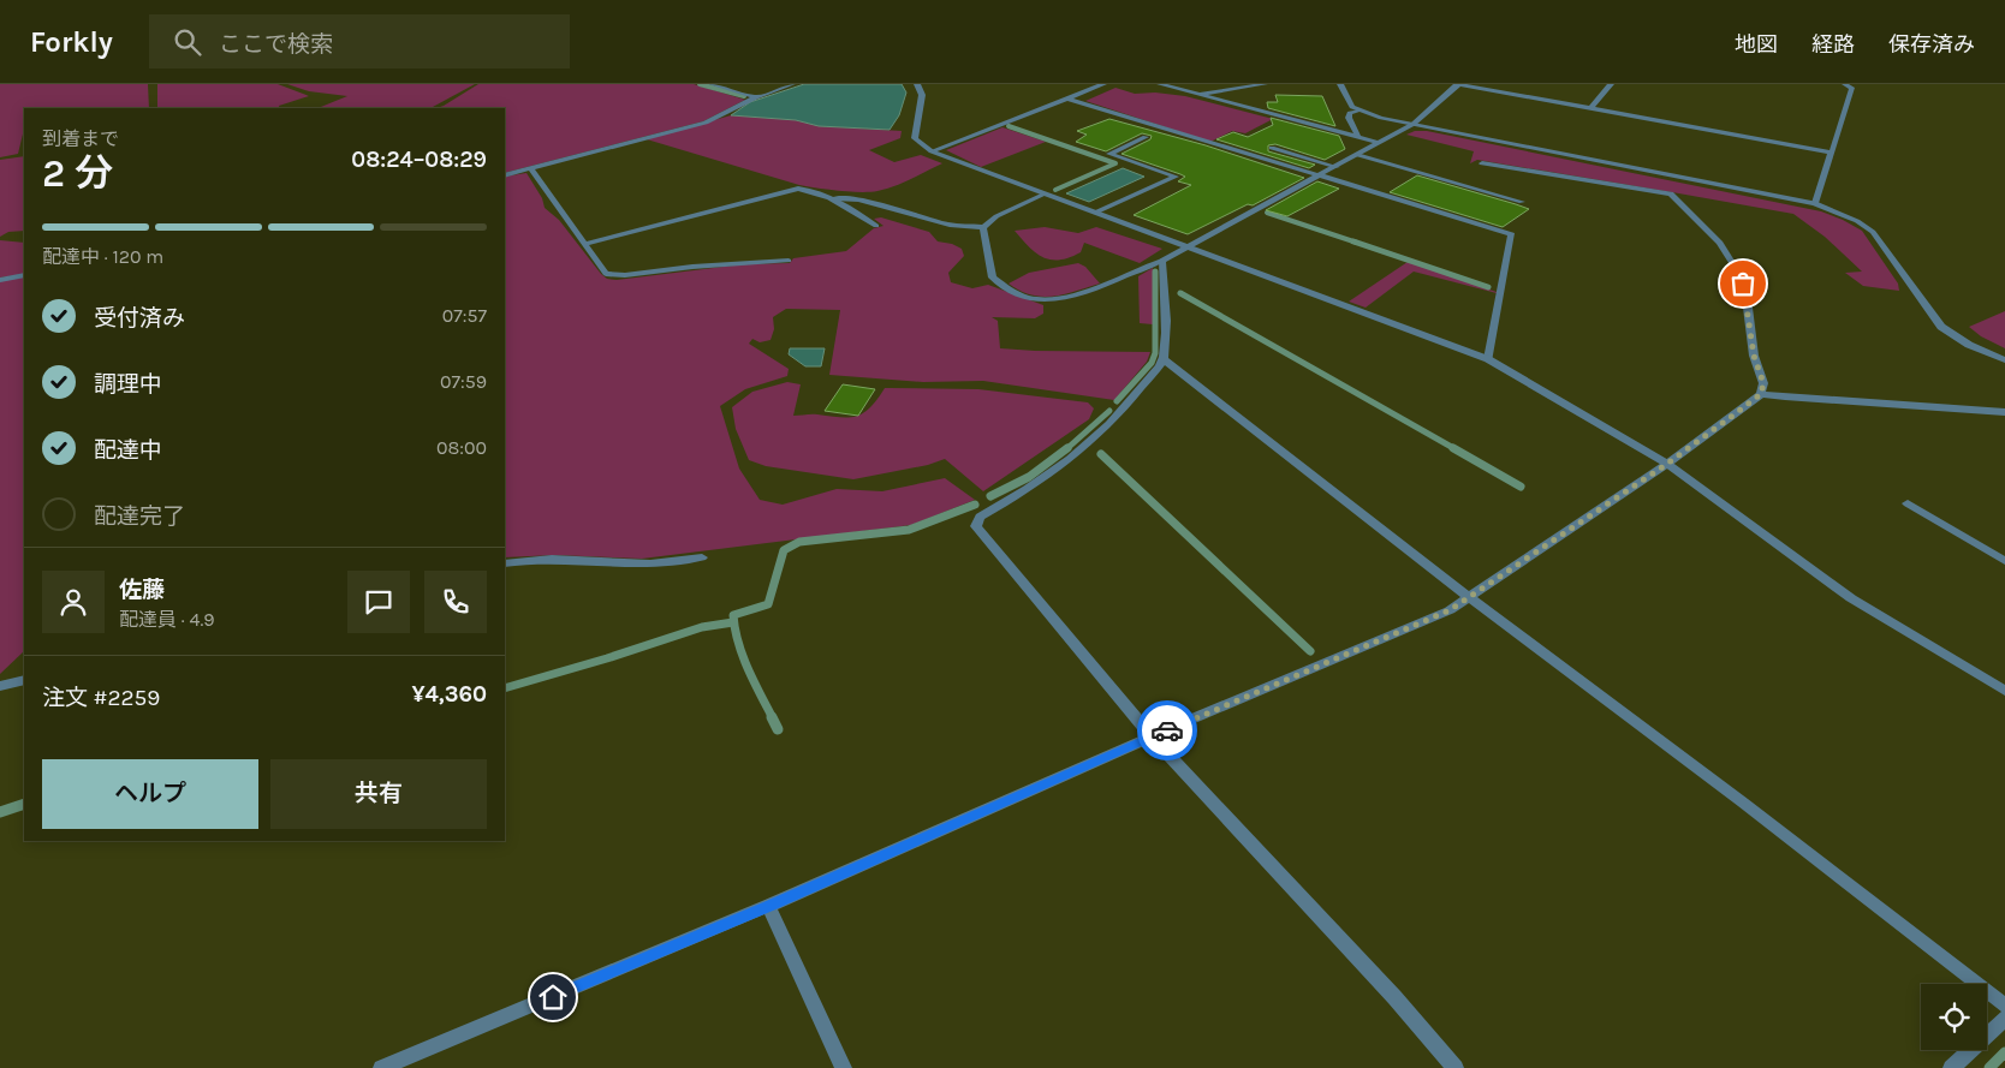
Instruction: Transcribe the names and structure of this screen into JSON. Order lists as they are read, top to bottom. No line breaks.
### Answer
{"page":{"header":"Forkly","search":"ここで検索","nav":["地図","経路","保存済み"],"heading":["2 分","到着まで","08:24–08:29"],"panel":["佐藤","配達員 · 4.9","注文 #2259","¥4,360"],"bar":"配達中 · 120 m","list":[["受付済み","07:57"],["調理中","07:59"],["配達中","08:00"],"配達完了"],"buttons":["ヘルプ","共有"]}}
